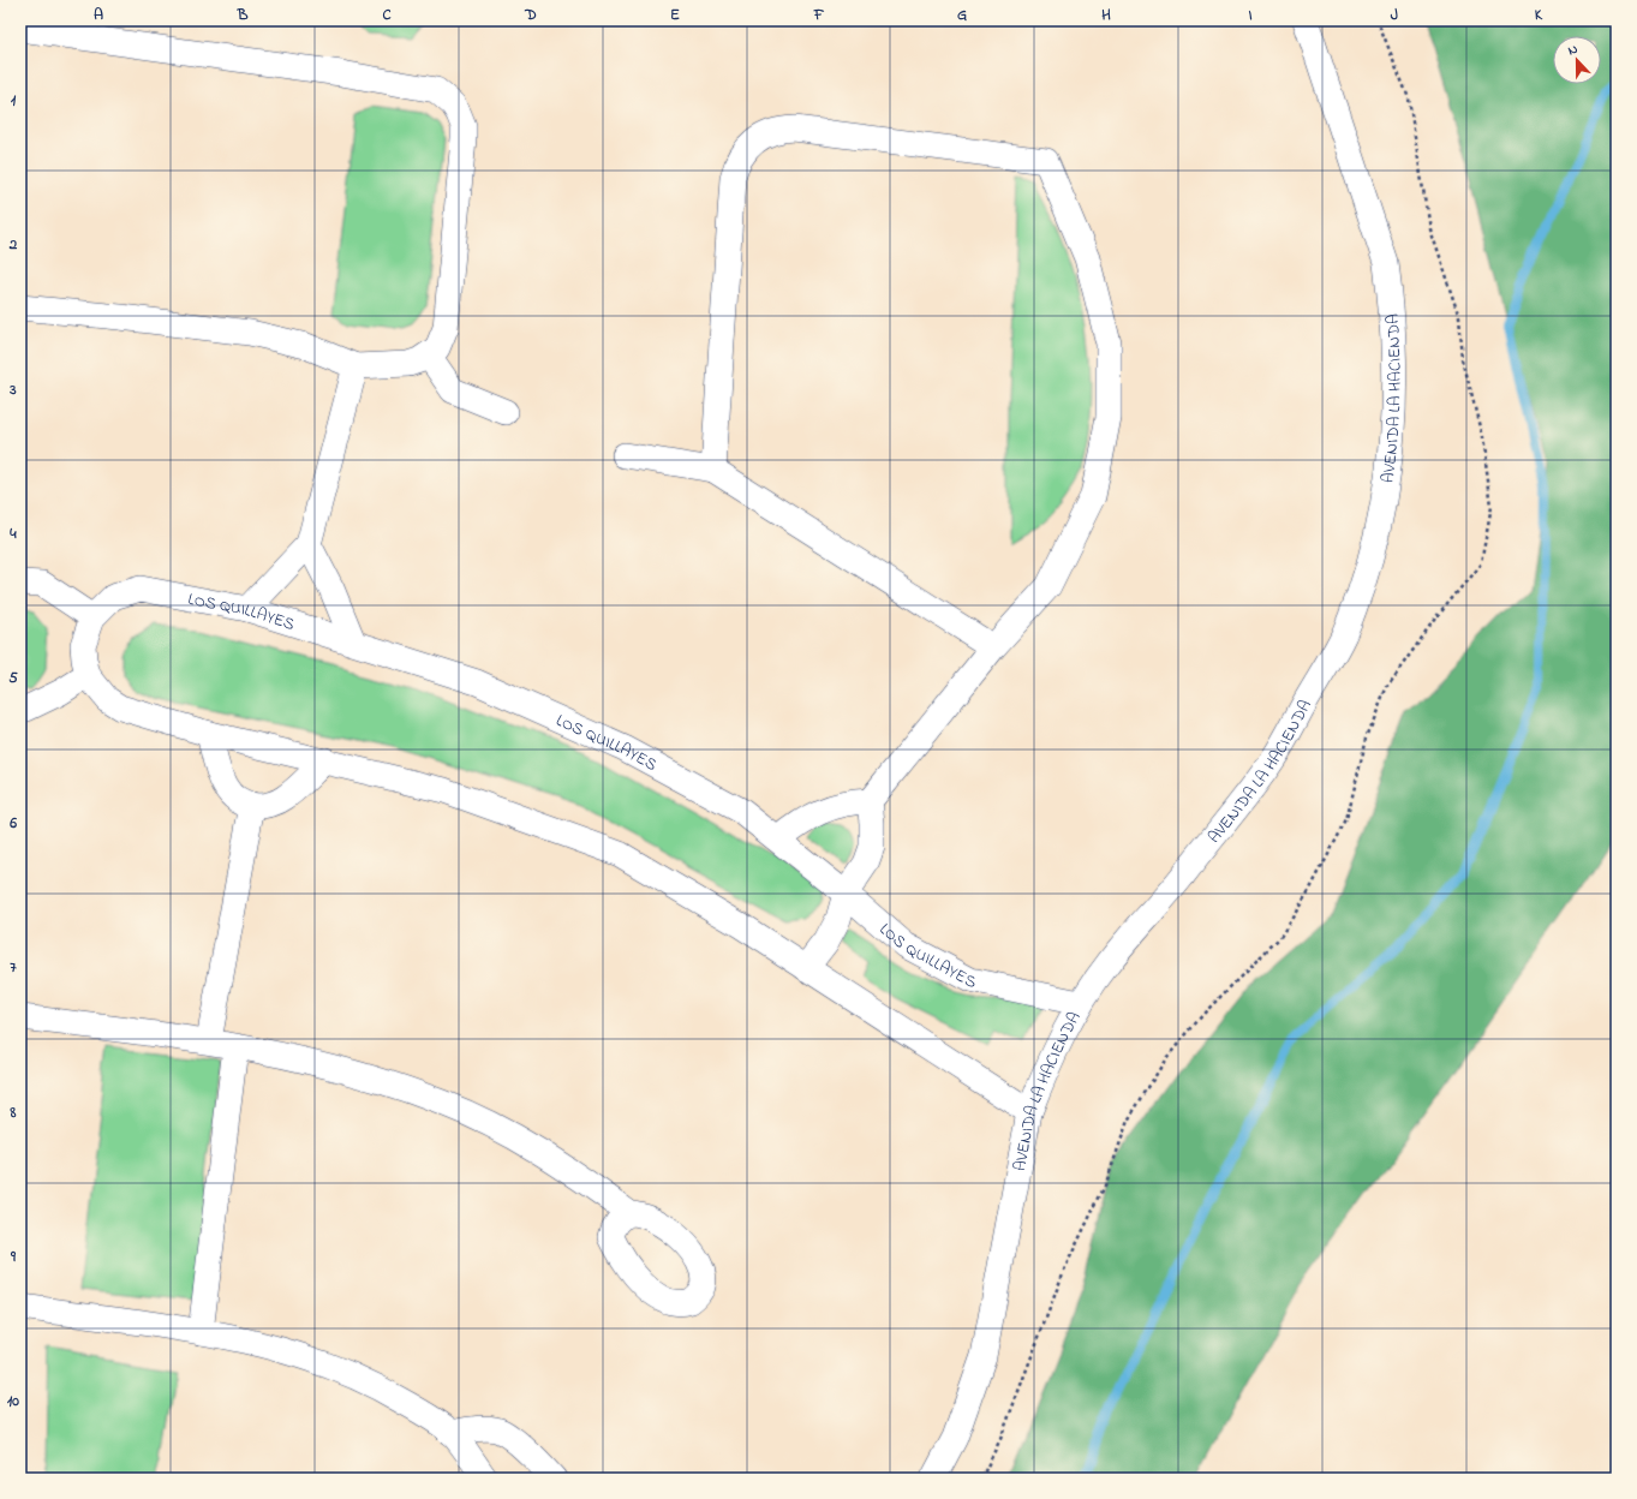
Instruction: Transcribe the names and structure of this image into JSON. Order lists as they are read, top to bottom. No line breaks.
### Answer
{"streets":{"street":["AVENIDA LA HACIENDA","LOS QUILLAYES"]},"crossings":[["AVENIDA LA HACIENDA","LOS QUILLAYES"]],"north":"top","grid":{"columns":["A","B","C","D","E","F","G","H","I","J","K"],"rows":["1","2","3","4","5","6","7","8","9","10"]}}
